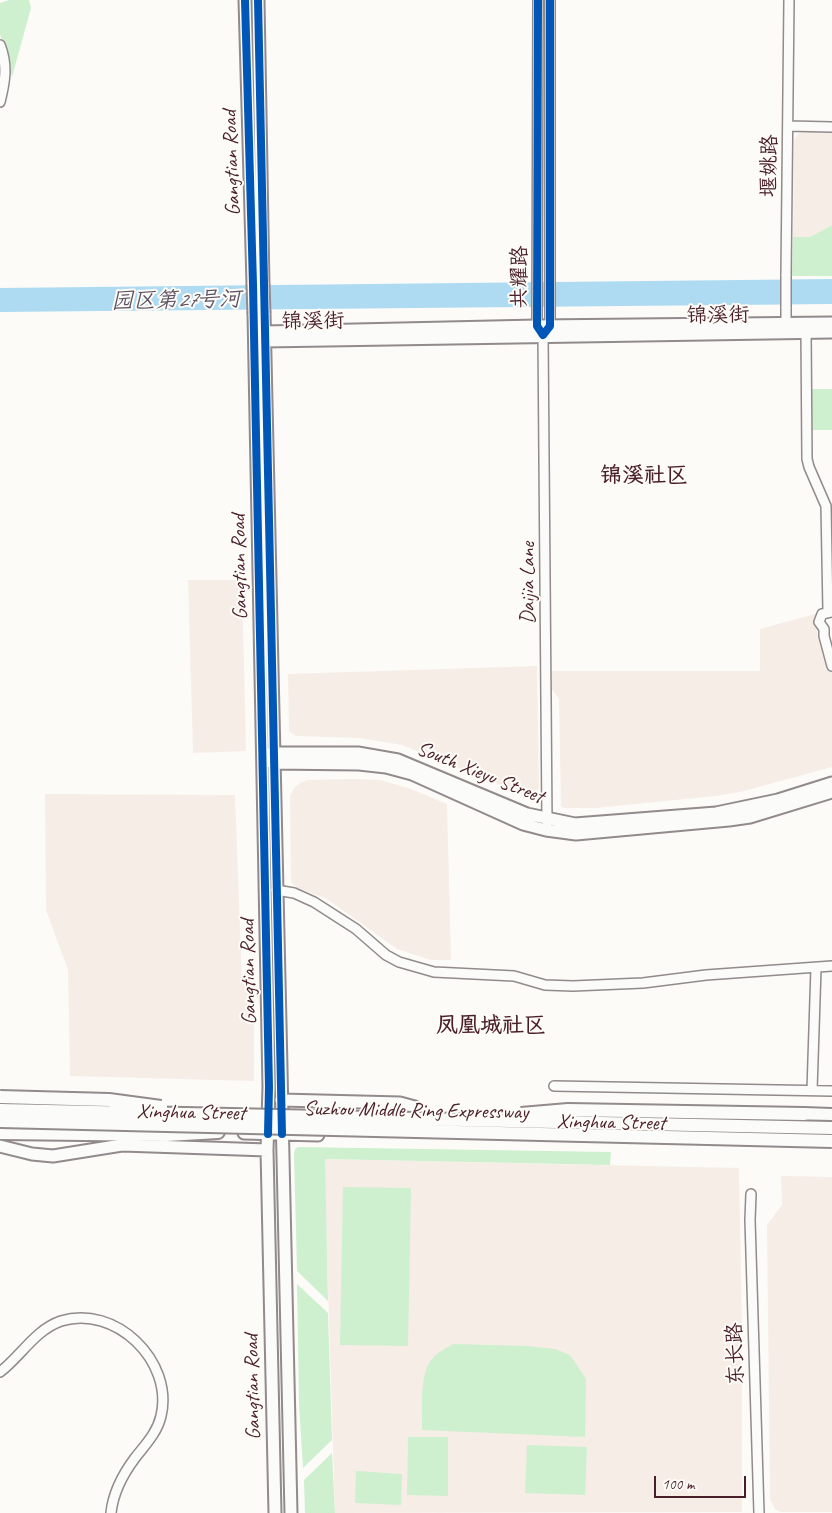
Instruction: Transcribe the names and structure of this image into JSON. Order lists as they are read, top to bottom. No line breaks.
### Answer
{"streets":{"highway":["Suzhou Middle Ring Expressway"],"main road":["Gangtian Road","锦溪街","South Xieyu Street","Xinghua Street"],"street":["堰姚路","共耀路","Daijia Lane","东长路"]},"crossings":[["Gangtian Road","锦溪街"],["Gangtian Road","South Xieyu Street"],["Gangtian Road","Xinghua Street"],["堰姚路","锦溪街"],["共耀路","锦溪街"],["共耀路","Daijia Lane"],["锦溪街","Daijia Lane"],["Daijia Lane","South Xieyu Street"]],"districts":["锦溪社区","凤凰城社区"],"water":["园区第27号河"],"scale_bar":"100 m"}
